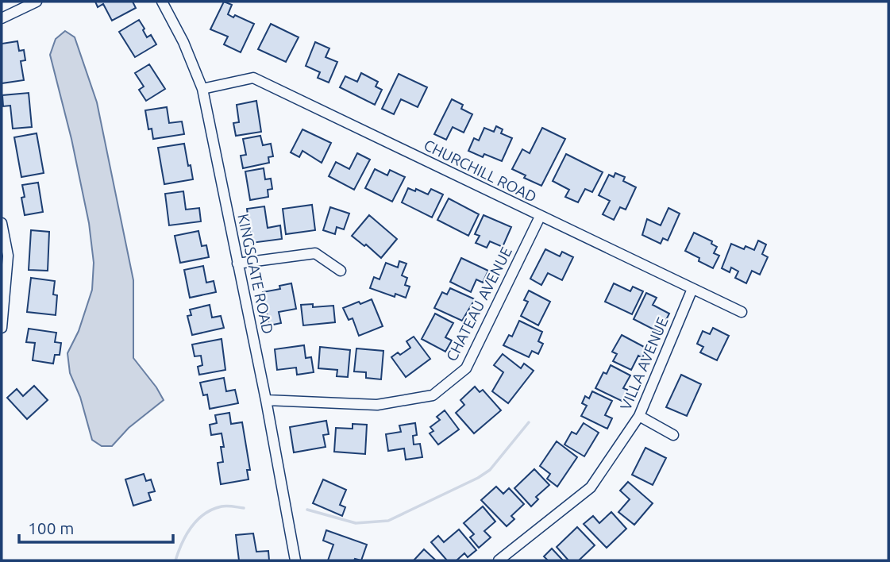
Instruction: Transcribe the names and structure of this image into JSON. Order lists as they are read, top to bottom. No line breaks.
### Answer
{"streets":{"street":["CHURCHILL ROAD","KINGSGATE ROAD","CHATEAU AVENUE","VILLA AVENUE"]},"crossings":[["CHURCHILL ROAD","KINGSGATE ROAD"],["CHURCHILL ROAD","CHATEAU AVENUE"],["CHURCHILL ROAD","VILLA AVENUE"],["KINGSGATE ROAD","CHATEAU AVENUE"]],"scale_bar":"100 m"}
